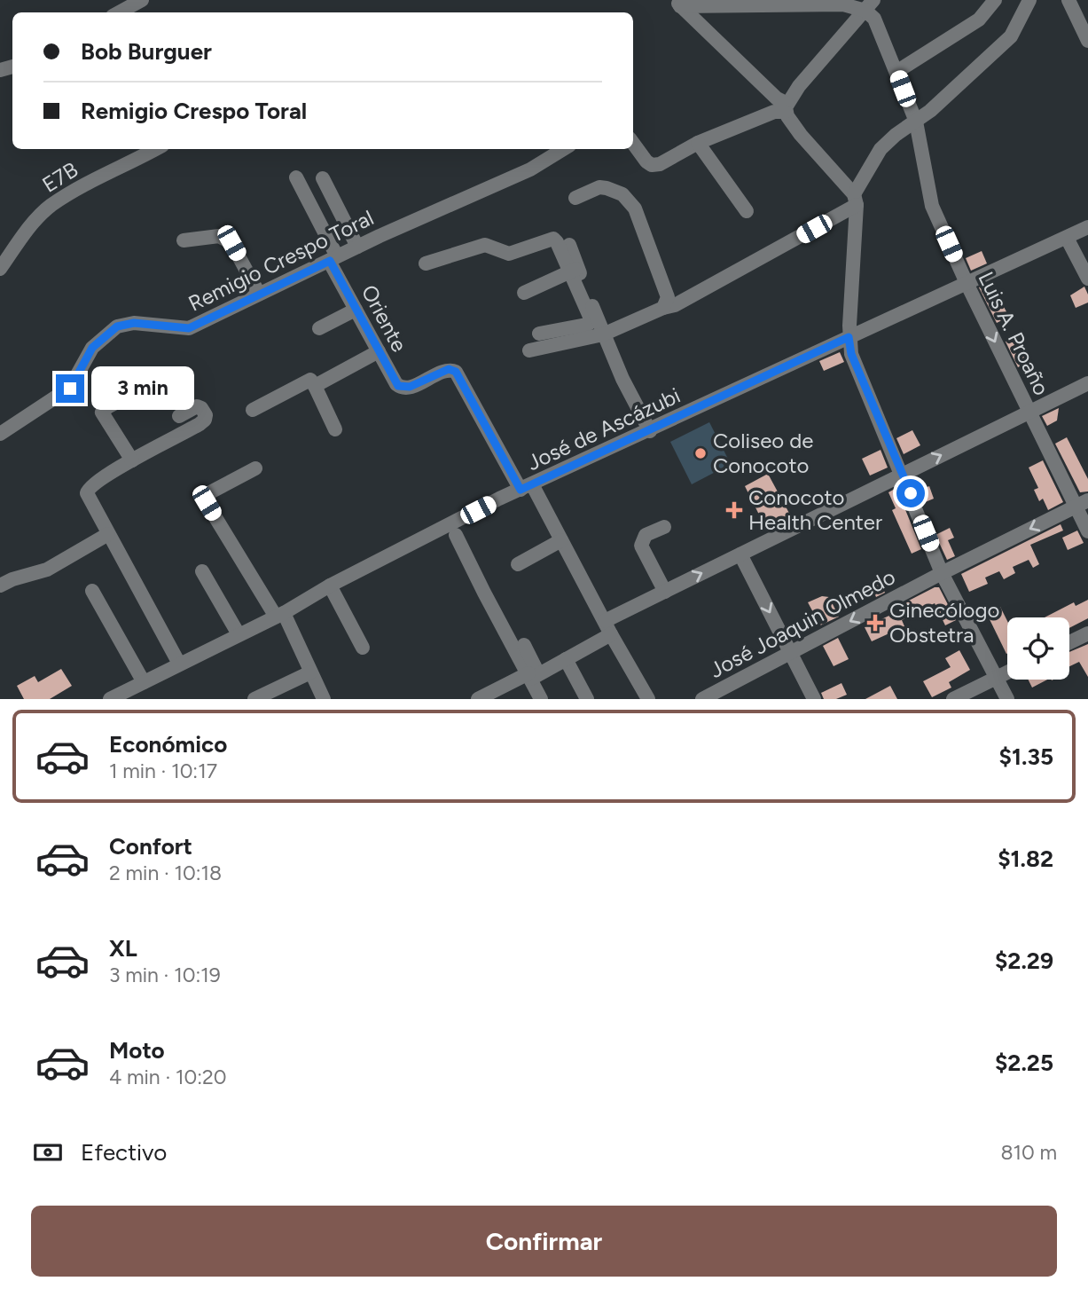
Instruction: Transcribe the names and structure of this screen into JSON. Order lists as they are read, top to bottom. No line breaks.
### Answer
{"streets":{"street":["E7B","Remigio Crespo Toral","Oriente","Luis A. Proaño","José de Ascázubi","José Joaquin Olmedo"]},"crossings":[["Remigio Crespo Toral","Oriente"],["Oriente","José de Ascázubi"],["Luis A. Proaño","José de Ascázubi"],["Luis A. Proaño","José Joaquin Olmedo"]],"places":{"other":["Coliseo de Conocoto"],"health":["Conocoto Health Center","Ginecólogo Obstetra"]},"page":{"banner":["Bob Burguer","Remigio Crespo Toral"],"bubble":"3 min","list":[{"name":"Económico","note":"1 min · 10:17","value":"$1.35"},{"name":"Confort","note":"2 min · 10:18","value":"$1.82"},{"name":"XL","note":"3 min · 10:19","value":"$2.29"},{"name":"Moto","note":"4 min · 10:20","value":"$2.25"}],"pay":["Efectivo","810 m"],"buttons":"Confirmar"}}
